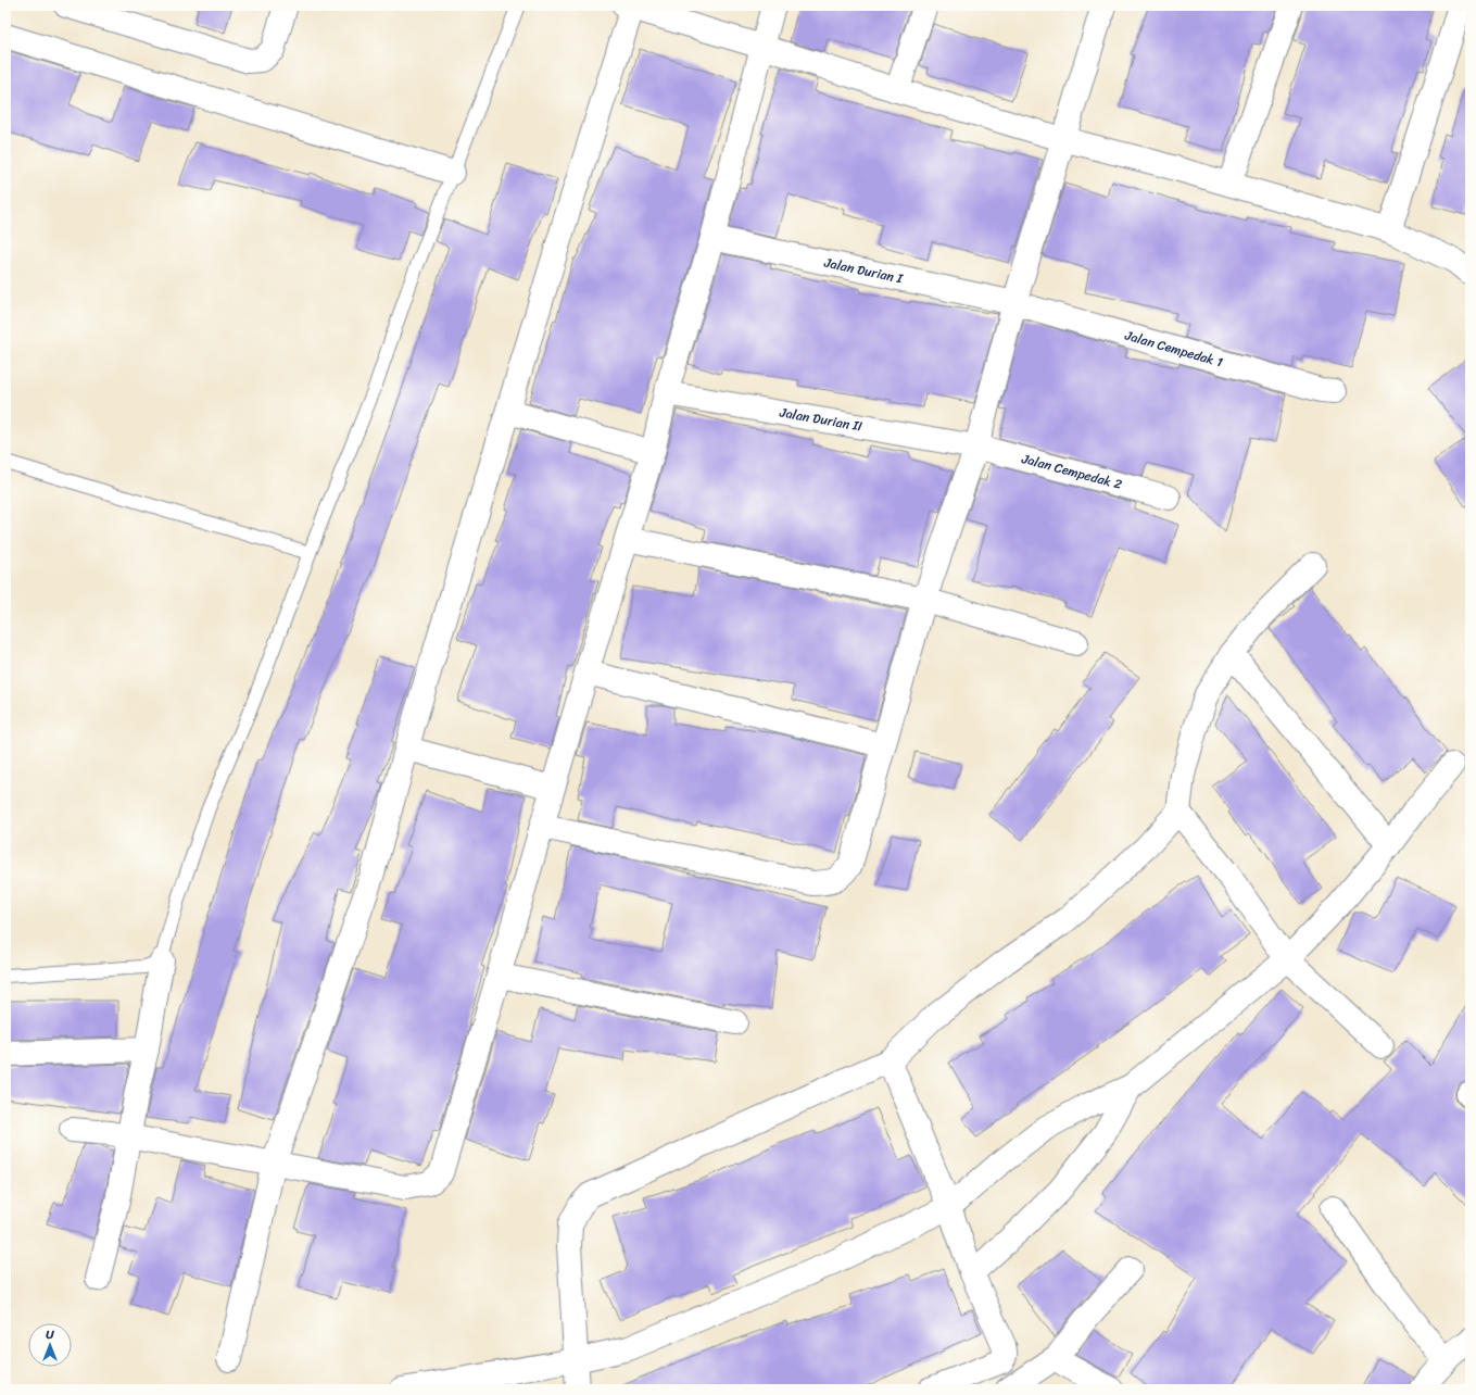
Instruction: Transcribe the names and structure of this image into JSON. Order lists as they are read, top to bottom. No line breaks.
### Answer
{"streets":{"street":["Jalan Durian I","Jalan Cempedak 1","Jalan Durian II","Jalan Cempedak 2"]},"crossings":[["Jalan Durian I","Jalan Cempedak 1"],["Jalan Durian II","Jalan Cempedak 2"]],"north":"top"}
